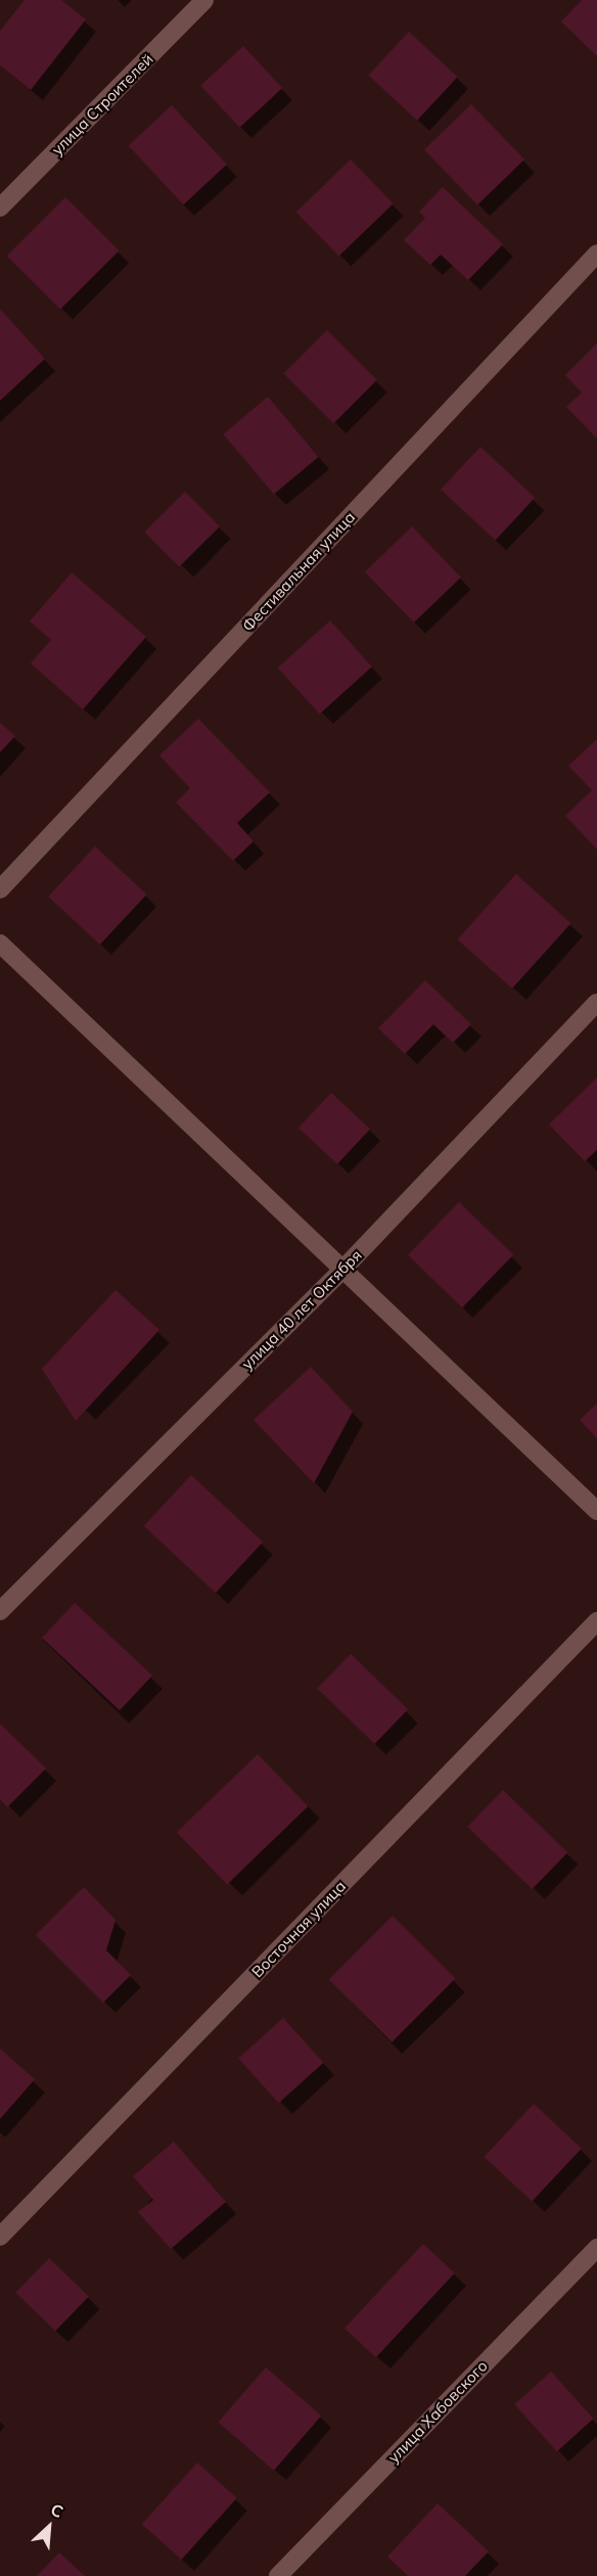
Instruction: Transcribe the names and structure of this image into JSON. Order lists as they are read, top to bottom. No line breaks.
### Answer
{"streets":{"street":["улица Строителей","Фестивальная улица","улица 40 лет Октября","Восточная улица","улица Хабовского"]},"north":"top right"}
